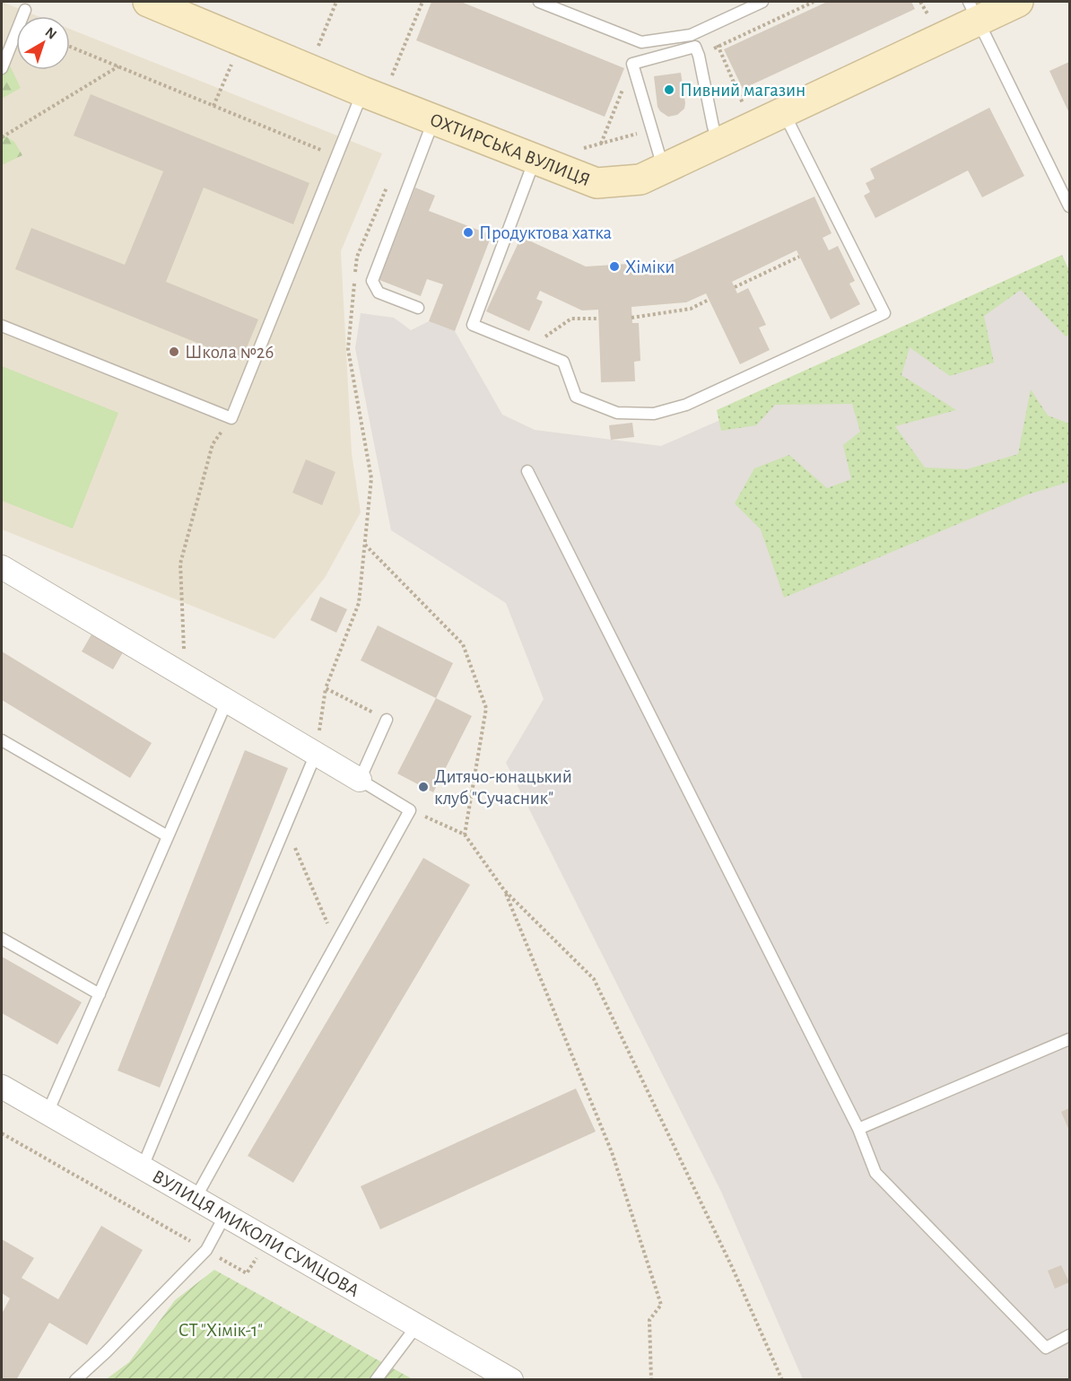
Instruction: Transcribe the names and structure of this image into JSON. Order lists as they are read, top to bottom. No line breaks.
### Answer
{"streets":{"main road":["ОХТИРСЬКА ВУЛИЦЯ"],"street":["ВУЛИЦЯ МИКОЛИ СУМЦОВА"]},"parks":["СТ \"Хімік-1\""],"places":["Пивний магазин","Продуктова хатка","Хіміки","Школа №26","Дитячо-юнацький клуб \"Сучасник\""],"north":"top right"}
